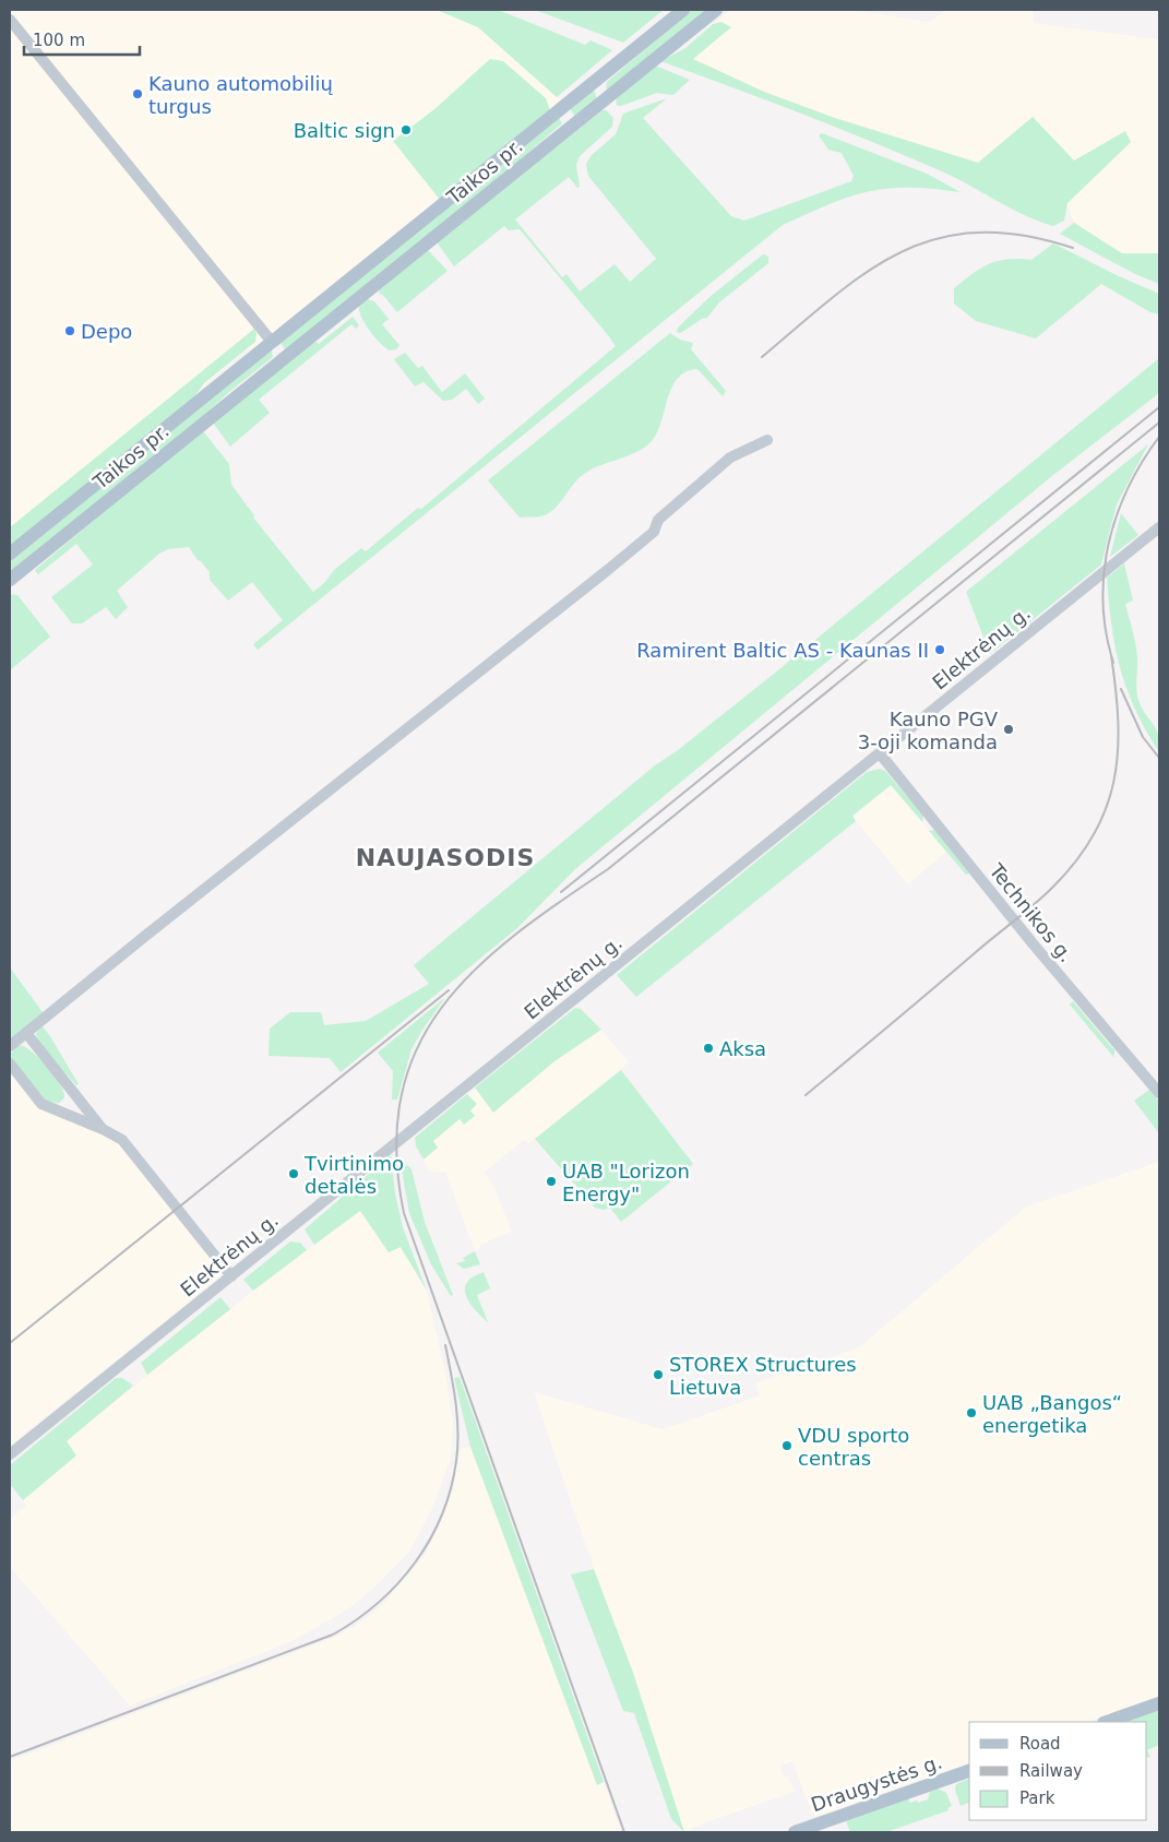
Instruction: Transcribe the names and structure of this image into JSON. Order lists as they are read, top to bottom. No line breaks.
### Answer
{"streets":{"main road":["Taikos pr.","Draugystės g."],"street":["Elektrėnų g.","Technikos g."]},"crossings":[["Elektrėnų g.","Technikos g."]],"districts":["NAUJASODIS"],"places":["Kauno automobilių turgus","Baltic sign","Depo","Ramirent Baltic AS - Kaunas II","Kauno PGV 3-oji komanda","Aksa","Tvirtinimo detalės","UAB \"Lorizon Energy\"","STOREX Structures Lietuva","UAB „Bangos“ energetika","VDU sporto centras"],"legend":["Road","Railway","Park"],"scale_bar":"100 m"}
